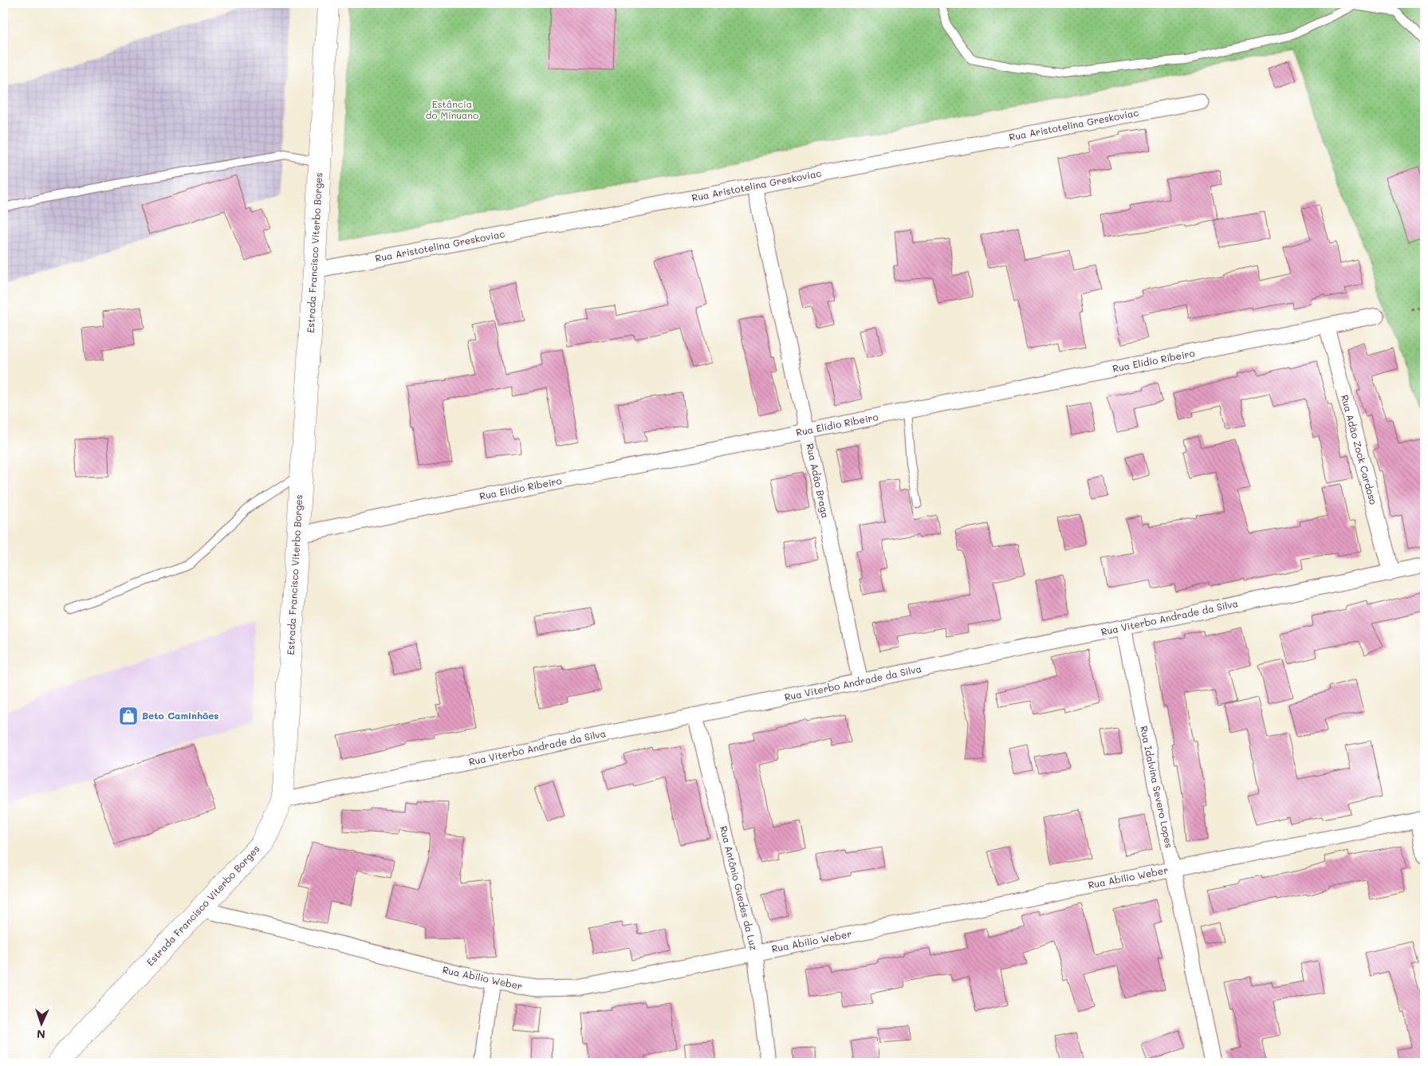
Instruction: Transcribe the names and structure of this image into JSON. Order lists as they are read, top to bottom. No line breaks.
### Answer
{"streets":{"street":["Rua Aristotelina Greskoviac","Estrada Francisco Viterbo Borges","Rua Elídio Ribeiro","Rua Adão Zock Cardoso","Rua Adão Braga","Rua Viterbo Andrade da Silva","Rua Idalvina Severo Lopes","Rua Abílio Weber","Rua Antônio Guedes da Luz"]},"crossings":[["Rua Aristotelina Greskoviac","Estrada Francisco Viterbo Borges"],["Rua Aristotelina Greskoviac","Rua Adão Braga"],["Estrada Francisco Viterbo Borges","Rua Elídio Ribeiro"],["Estrada Francisco Viterbo Borges","Rua Viterbo Andrade da Silva"],["Estrada Francisco Viterbo Borges","Rua Abílio Weber"],["Rua Elídio Ribeiro","Rua Adão Zock Cardoso"],["Rua Elídio Ribeiro","Rua Adão Braga"],["Rua Adão Zock Cardoso","Rua Viterbo Andrade da Silva"],["Rua Adão Braga","Rua Viterbo Andrade da Silva"],["Rua Viterbo Andrade da Silva","Rua Idalvina Severo Lopes"],["Rua Viterbo Andrade da Silva","Rua Antônio Guedes da Luz"],["Rua Idalvina Severo Lopes","Rua Abílio Weber"],["Rua Abílio Weber","Rua Antônio Guedes da Luz"]],"parks":["Estância do Minuano"],"places":{"shop":["Beto Caminhões"]},"north":"bottom"}
